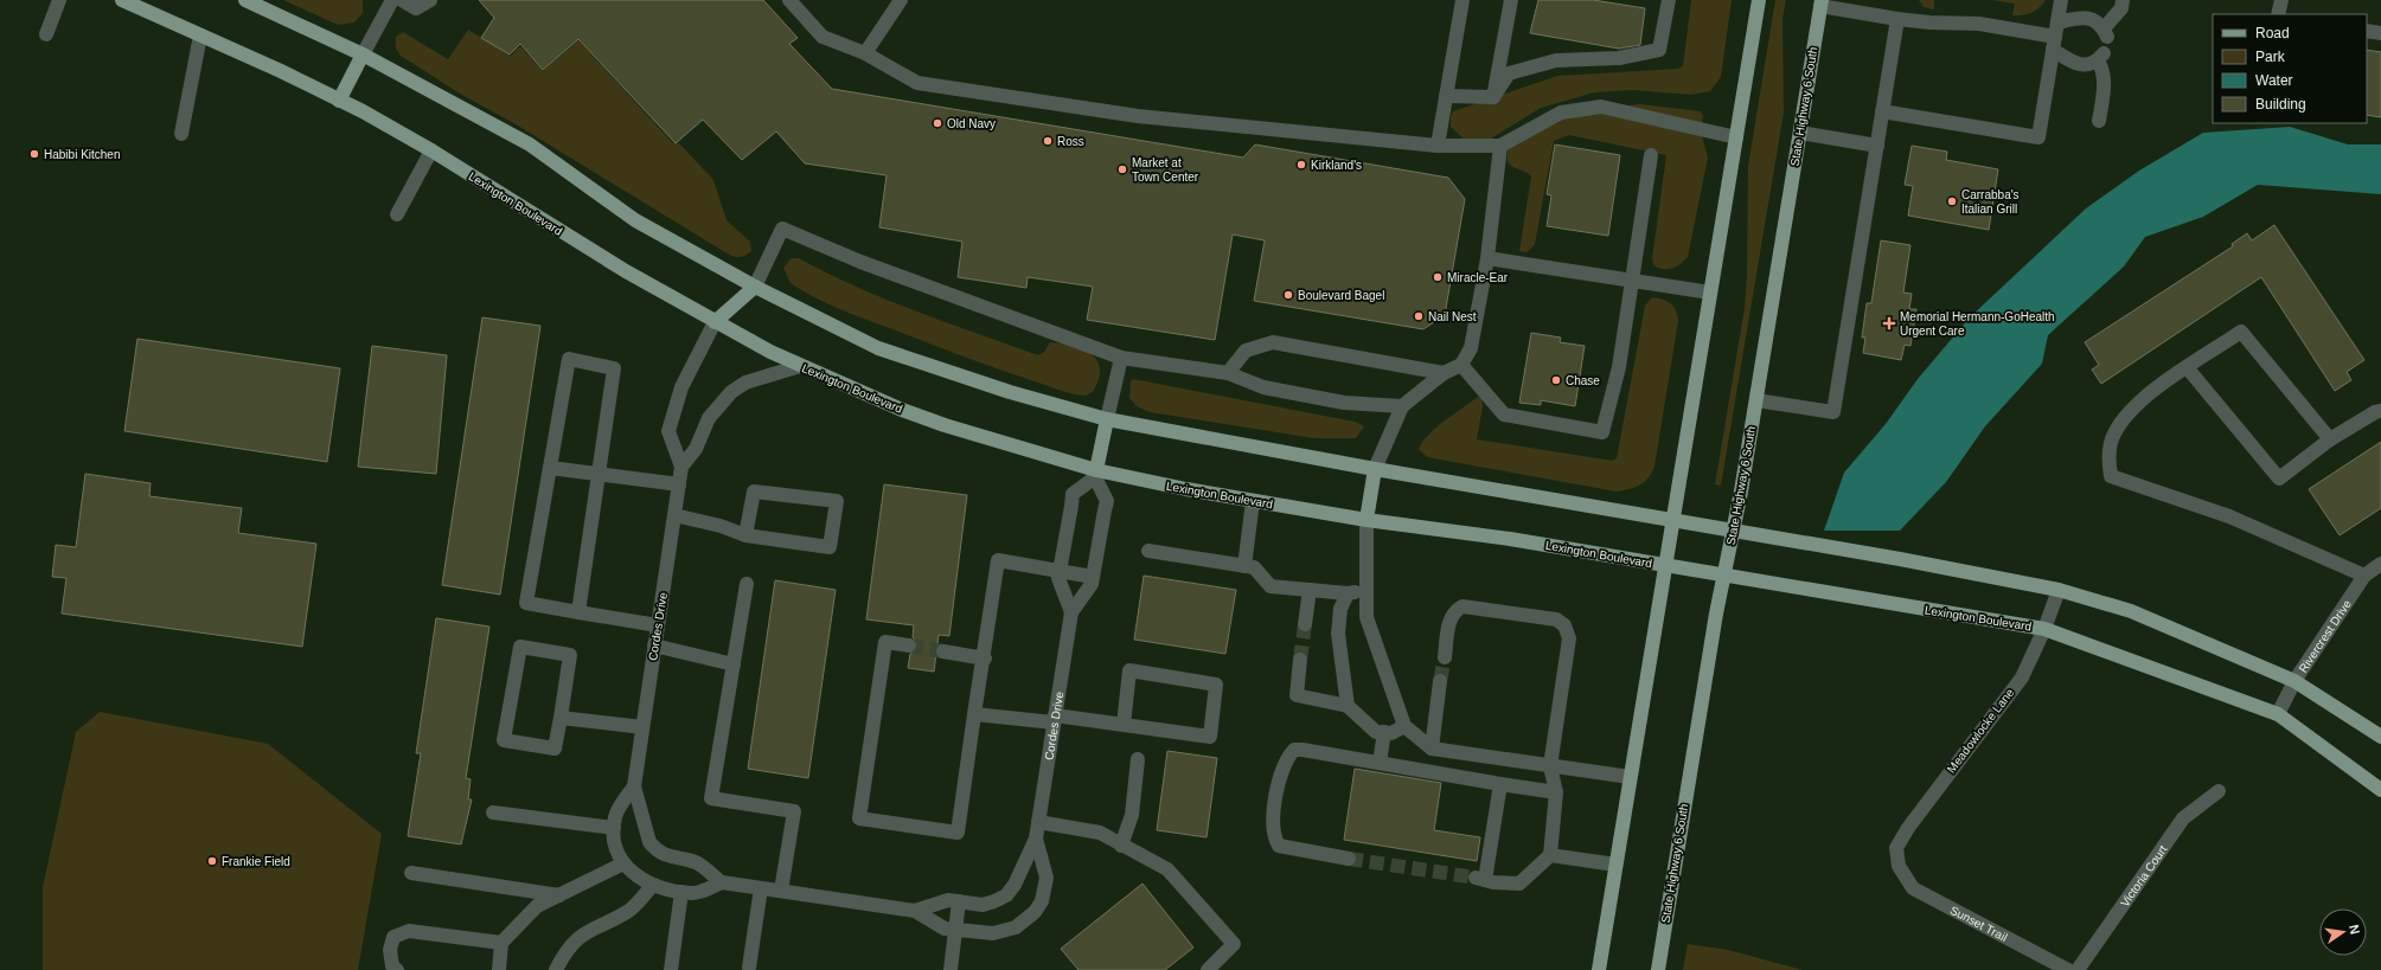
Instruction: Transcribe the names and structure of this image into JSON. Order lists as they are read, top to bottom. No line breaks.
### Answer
{"streets":{"main road":["State Highway 6 South","Lexington Boulevard"],"street":["Cordes Drive","Rivercrest Drive","Meadowlocke Lane","Victoria Court","Sunset Trail"]},"crossings":[["State Highway 6 South","Lexington Boulevard"],["Lexington Boulevard","Cordes Drive"],["Lexington Boulevard","Rivercrest Drive"],["Lexington Boulevard","Meadowlocke Lane"],["Meadowlocke Lane","Sunset Trail"]],"places":{"other":["Old Navy","Ross","Habibi Kitchen","Kirkland's","Market at Town Center","Carrabba's Italian Grill","Miracle-Ear","Boulevard Bagel","Nail Nest","Chase","Frankie Field"],"health":["Memorial Hermann-GoHealth Urgent Care"]},"legend":["Road","Park","Water","Building"],"north":"right"}
